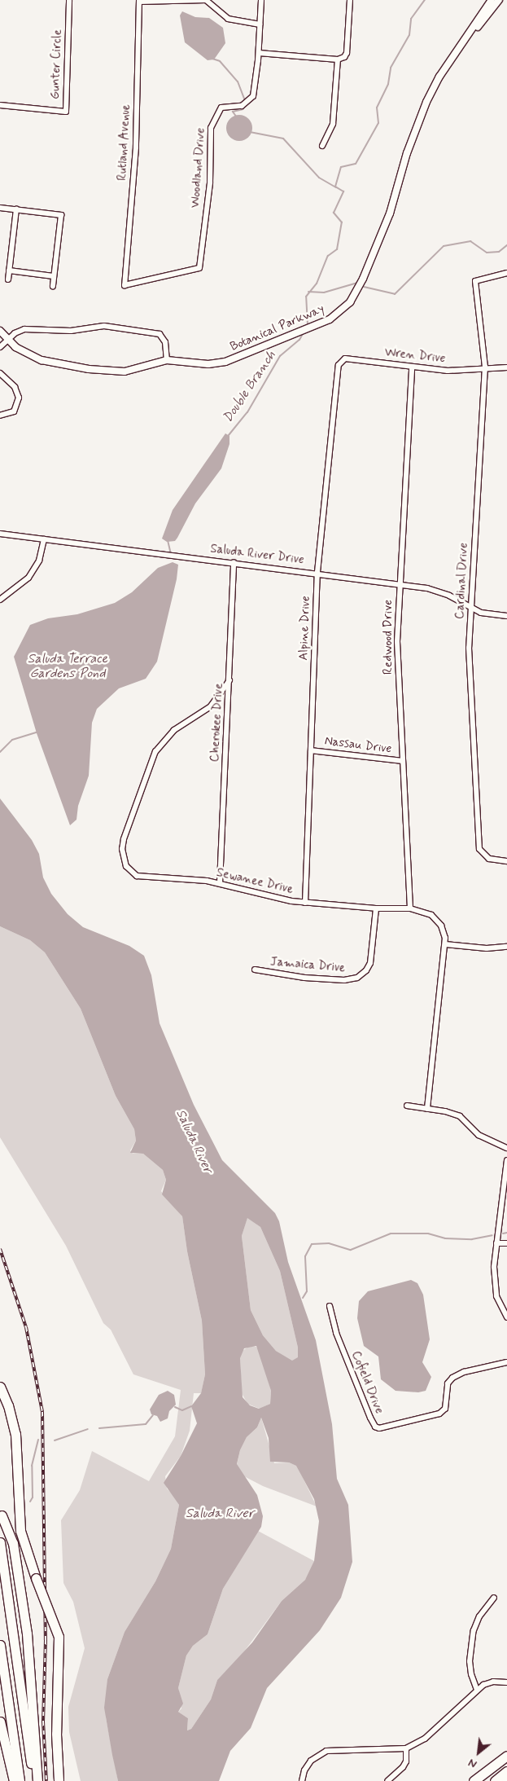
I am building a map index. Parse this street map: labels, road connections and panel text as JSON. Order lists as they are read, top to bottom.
{
  "streets": {
    "street": [
      "Gunter Circle",
      "Rutland Avenue",
      "Woodland Drive",
      "Botanical Parkway",
      "Wren Drive",
      "Saluda River Drive",
      "Cardinal Drive",
      "Alpine Drive",
      "Redwood Drive",
      "Cherokee Drive",
      "Nassau Drive",
      "Sewanee Drive",
      "Jamaica Drive",
      "Cofield Drive"
    ]
  },
  "crossings": [
    ["Rutland Avenue", "Woodland Drive"],
    ["Wren Drive", "Cardinal Drive"],
    ["Wren Drive", "Alpine Drive"],
    ["Wren Drive", "Redwood Drive"],
    ["Saluda River Drive", "Cardinal Drive"],
    ["Saluda River Drive", "Alpine Drive"],
    ["Saluda River Drive", "Redwood Drive"],
    ["Saluda River Drive", "Cherokee Drive"],
    ["Alpine Drive", "Nassau Drive"],
    ["Alpine Drive", "Sewanee Drive"],
    ["Redwood Drive", "Nassau Drive"],
    ["Redwood Drive", "Sewanee Drive"],
    ["Cherokee Drive", "Sewanee Drive"],
    ["Sewanee Drive", "Jamaica Drive"]
  ],
  "water": ["Double Branch", "Saluda Terrace Gardens Pond", "Saluda River"],
  "north": "bottom left"
}
